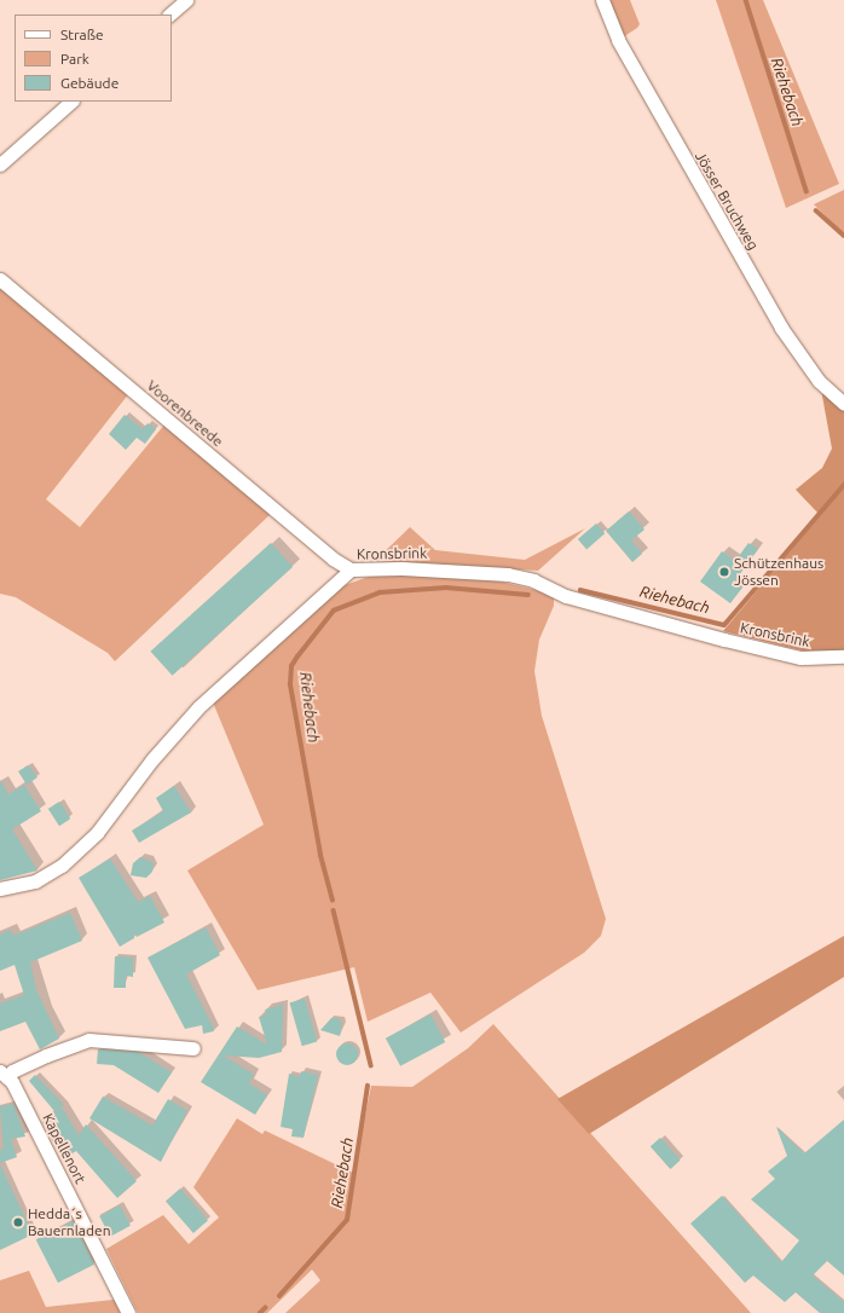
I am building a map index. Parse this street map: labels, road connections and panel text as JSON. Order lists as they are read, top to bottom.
{
  "streets": {
    "street": [
      "Jösser Bruchweg",
      "Voorenbreede",
      "Kronsbrink",
      "Kapellenort"
    ]
  },
  "crossings": [
    ["Voorenbreede", "Kronsbrink"]
  ],
  "water": ["Riehebach"],
  "places": ["Schützenhaus Jössen", "Hedda´s Bauernladen"],
  "legend": ["Straße", "Park", "Gebäude"]
}
